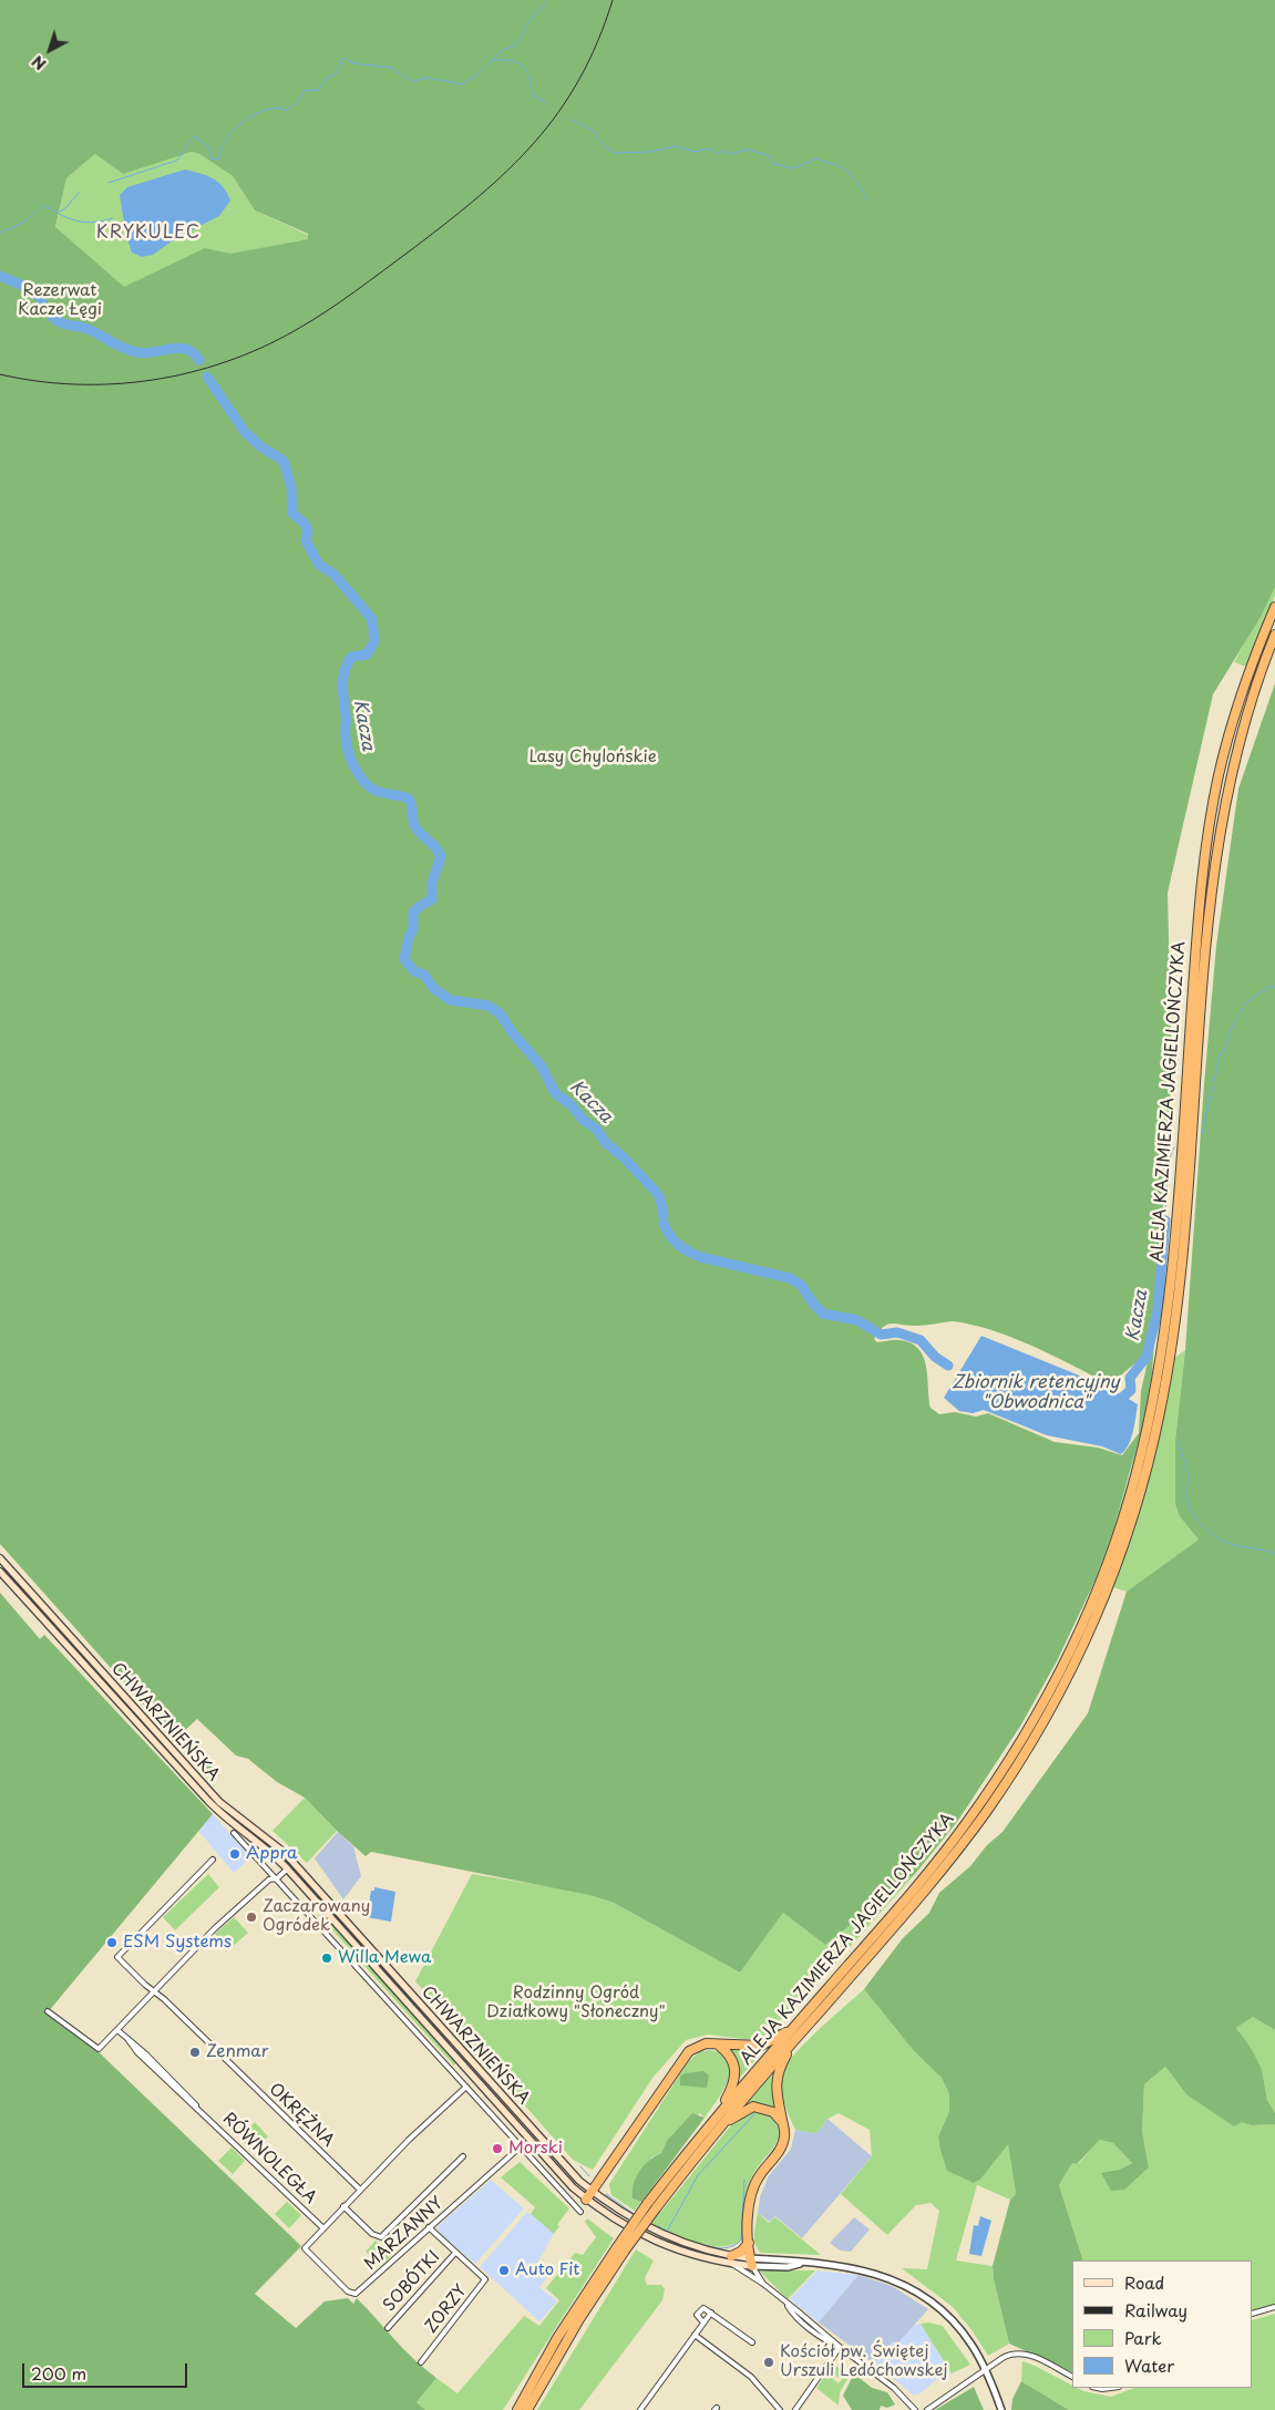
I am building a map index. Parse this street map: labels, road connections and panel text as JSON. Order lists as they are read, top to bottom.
{
  "streets": {
    "highway": ["ALEJA KAZIMIERZA JAGIELLOŃCZYKA"],
    "main road": ["CHWARZNIEŃSKA"],
    "street": [
      "OKRĘŻNA",
      "RÓWNOLEGŁA",
      "MARZANNY",
      "SOBÓTKI",
      "ZORZY"
    ]
  },
  "crossings": [
    ["CHWARZNIEŃSKA", "MARZANNY"],
    ["RÓWNOLEGŁA", "MARZANNY"],
    ["MARZANNY", "ZORZY"],
    ["SOBÓTKI", "ZORZY"]
  ],
  "districts": ["KRYKULEC"],
  "water": ["Kacza", "Zbiornik retencyjny \"Obwodnica\""],
  "parks": ["Rezerwat Kacze Łęgi", "Lasy Chylońskie", "Rodzinny Ogród Działkowy \"Słoneczny\""],
  "places": [
    "Appra",
    "Zaczarowany Ogródek",
    "ESM Systems",
    "Willa Mewa",
    "Zenmar",
    "Morski",
    "Auto Fit",
    "Kościół pw. Świętej Urszuli Ledóchowskej"
  ],
  "legend": [
    "Road",
    "Railway",
    "Park",
    "Water"
  ],
  "scale_bar": "200 m",
  "north": "bottom left"
}
